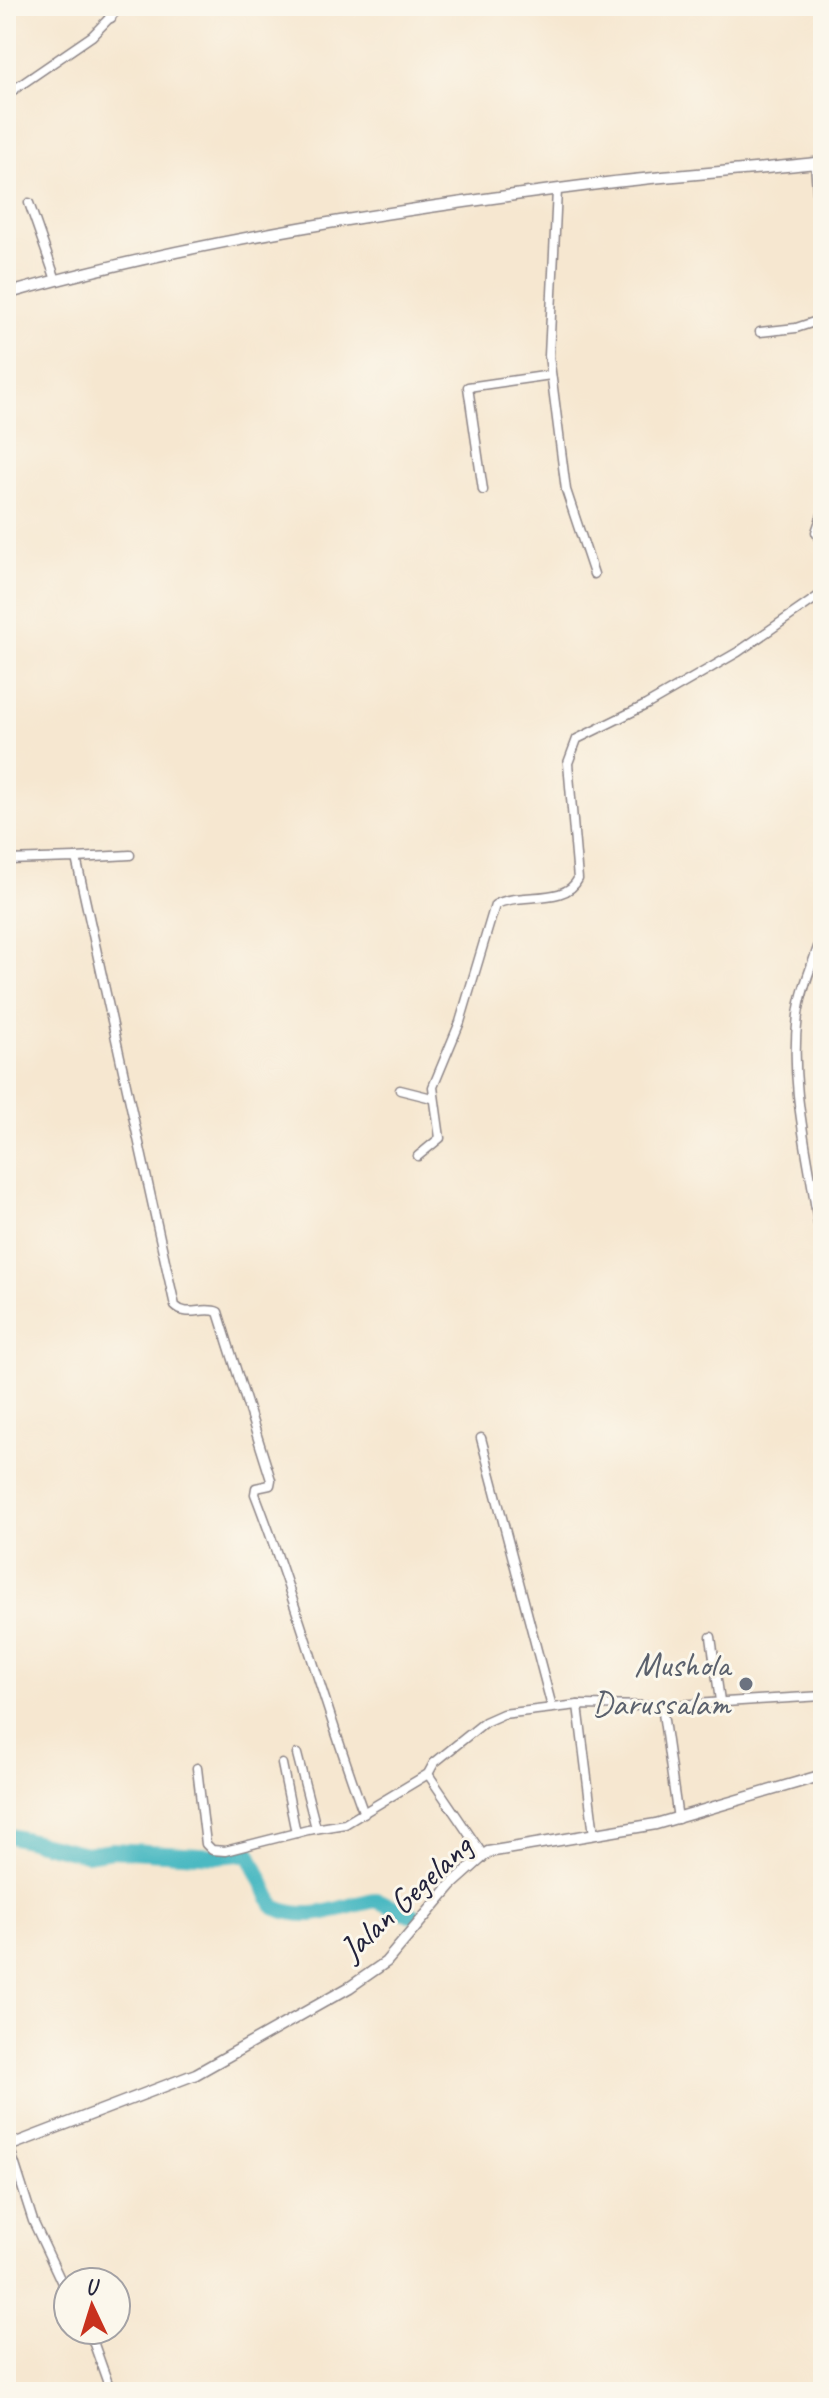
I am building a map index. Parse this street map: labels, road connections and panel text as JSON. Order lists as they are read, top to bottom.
{
  "streets": {
    "street": ["Jalan Gegelang"]
  },
  "places": ["Mushola Darussalam"],
  "north": "top"
}
